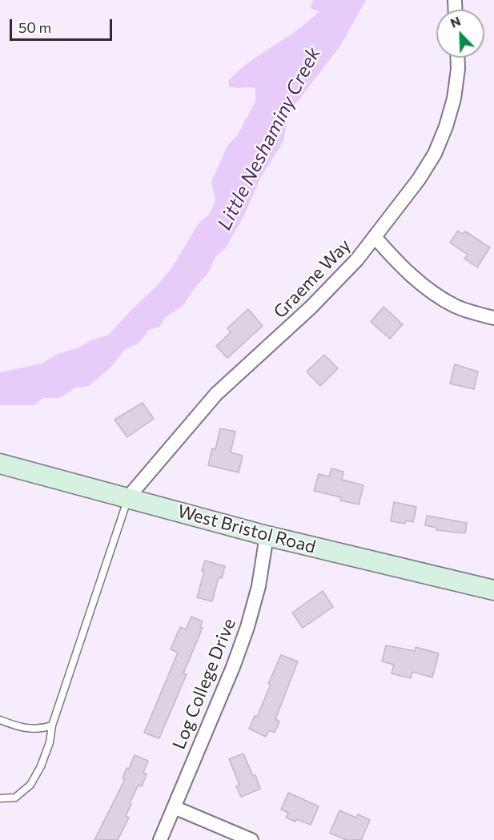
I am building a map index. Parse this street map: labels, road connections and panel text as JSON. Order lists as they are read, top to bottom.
{
  "streets": {
    "main road": ["West Bristol Road"],
    "street": ["Graeme Way", "Log College Drive"]
  },
  "crossings": [
    ["Graeme Way", "West Bristol Road"],
    ["West Bristol Road", "Log College Drive"]
  ],
  "water": ["Little Neshaminy Creek"],
  "scale_bar": "50 m",
  "north": "top left"
}
